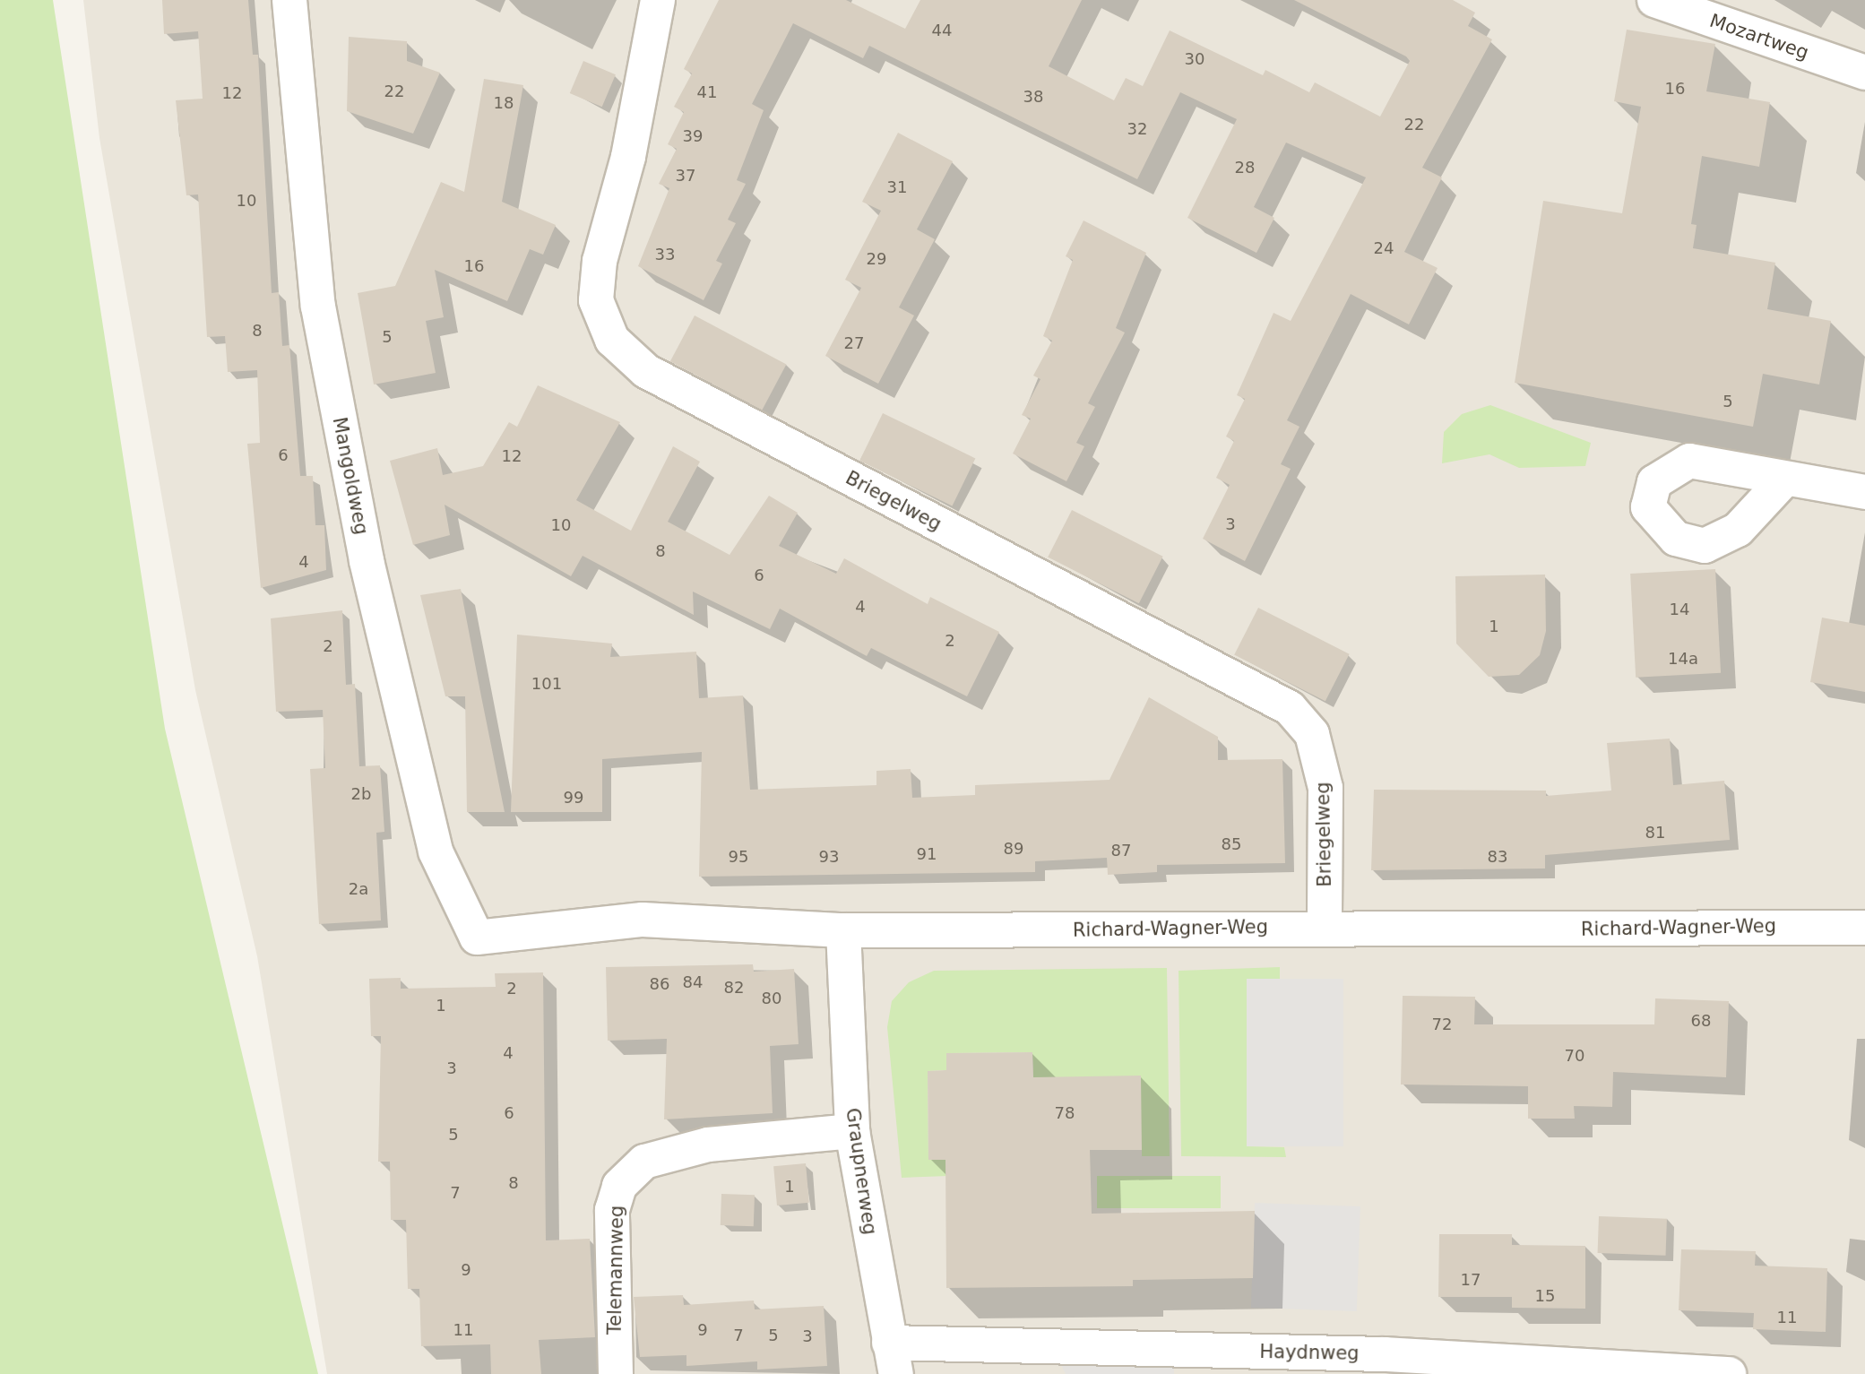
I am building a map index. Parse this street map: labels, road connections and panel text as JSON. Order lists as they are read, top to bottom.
{
  "streets": {
    "street": [
      "Mozartweg",
      "Mangoldweg",
      "Briegelweg",
      "Richard-Wagner-Weg",
      "Graupnerweg",
      "Telemannweg",
      "Haydnweg"
    ]
  },
  "crossings": [
    ["Mangoldweg", "Richard-Wagner-Weg"],
    ["Briegelweg", "Richard-Wagner-Weg"],
    ["Richard-Wagner-Weg", "Graupnerweg"],
    ["Graupnerweg", "Telemannweg"],
    ["Graupnerweg", "Haydnweg"]
  ],
  "house_numbers": [
    "44",
    "30",
    "16",
    "22",
    "41",
    "12",
    "38",
    "18",
    "22",
    "32",
    "39",
    "28",
    "37",
    "31",
    "10",
    "24",
    "33",
    "29",
    "16",
    "8",
    "5",
    "27",
    "5",
    "6",
    "12",
    "3",
    "10",
    "8",
    "4",
    "6",
    "4",
    "14",
    "1",
    "2",
    "2",
    "14a",
    "101",
    "2b",
    "99",
    "81",
    "85",
    "89",
    "87",
    "91",
    "95",
    "93",
    "83",
    "2a",
    "84",
    "86",
    "82",
    "2",
    "80",
    "1",
    "68",
    "72",
    "4",
    "70",
    "3",
    "6",
    "78",
    "5",
    "8",
    "1",
    "7",
    "9",
    "17",
    "15",
    "11",
    "11",
    "9",
    "7",
    "5",
    "3"
  ]
}
